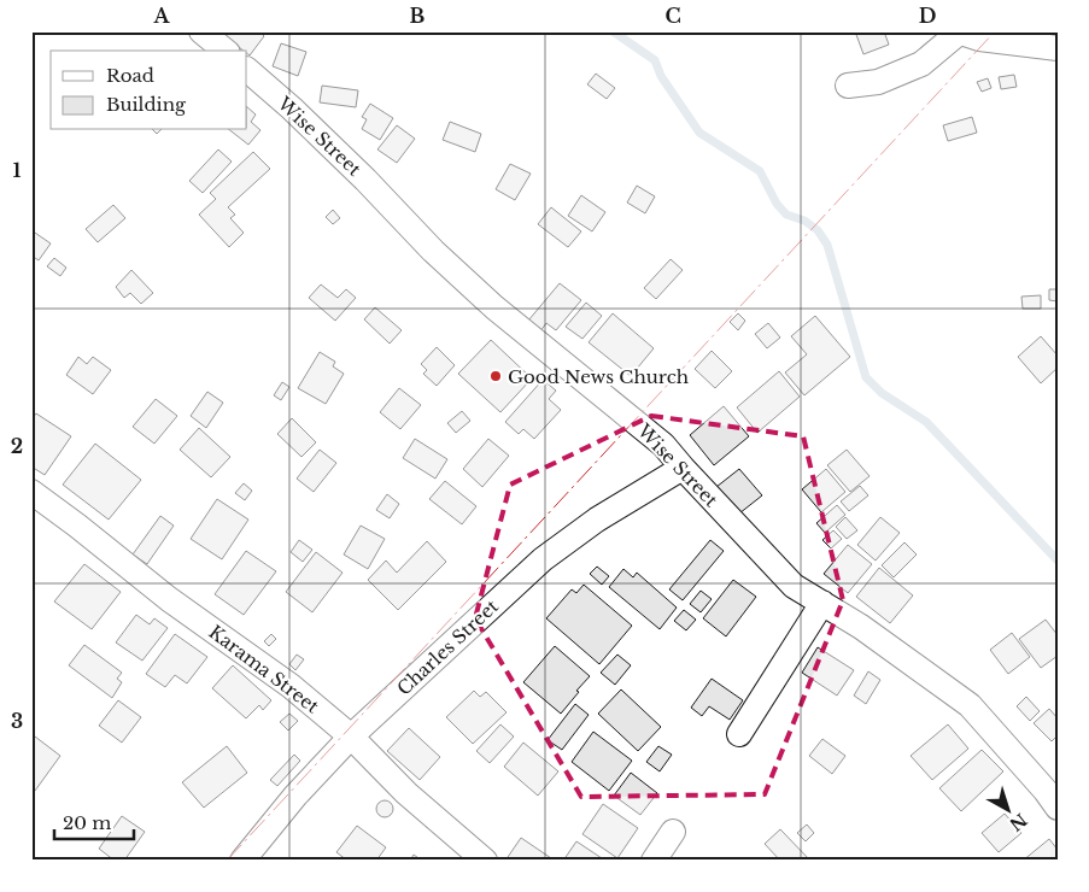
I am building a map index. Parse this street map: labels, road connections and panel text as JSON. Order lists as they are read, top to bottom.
{
  "streets": {
    "street": ["Wise Street", "Charles Street", "Karama Street"]
  },
  "crossings": [
    ["Wise Street", "Charles Street"],
    ["Charles Street", "Karama Street"]
  ],
  "places": ["Good News Church"],
  "legend": ["Road", "Building"],
  "scale_bar": "20 m",
  "north": "bottom right",
  "grid": {
    "columns": [
      "A",
      "B",
      "C",
      "D"
    ],
    "rows": ["1", "2", "3"]
  }
}
